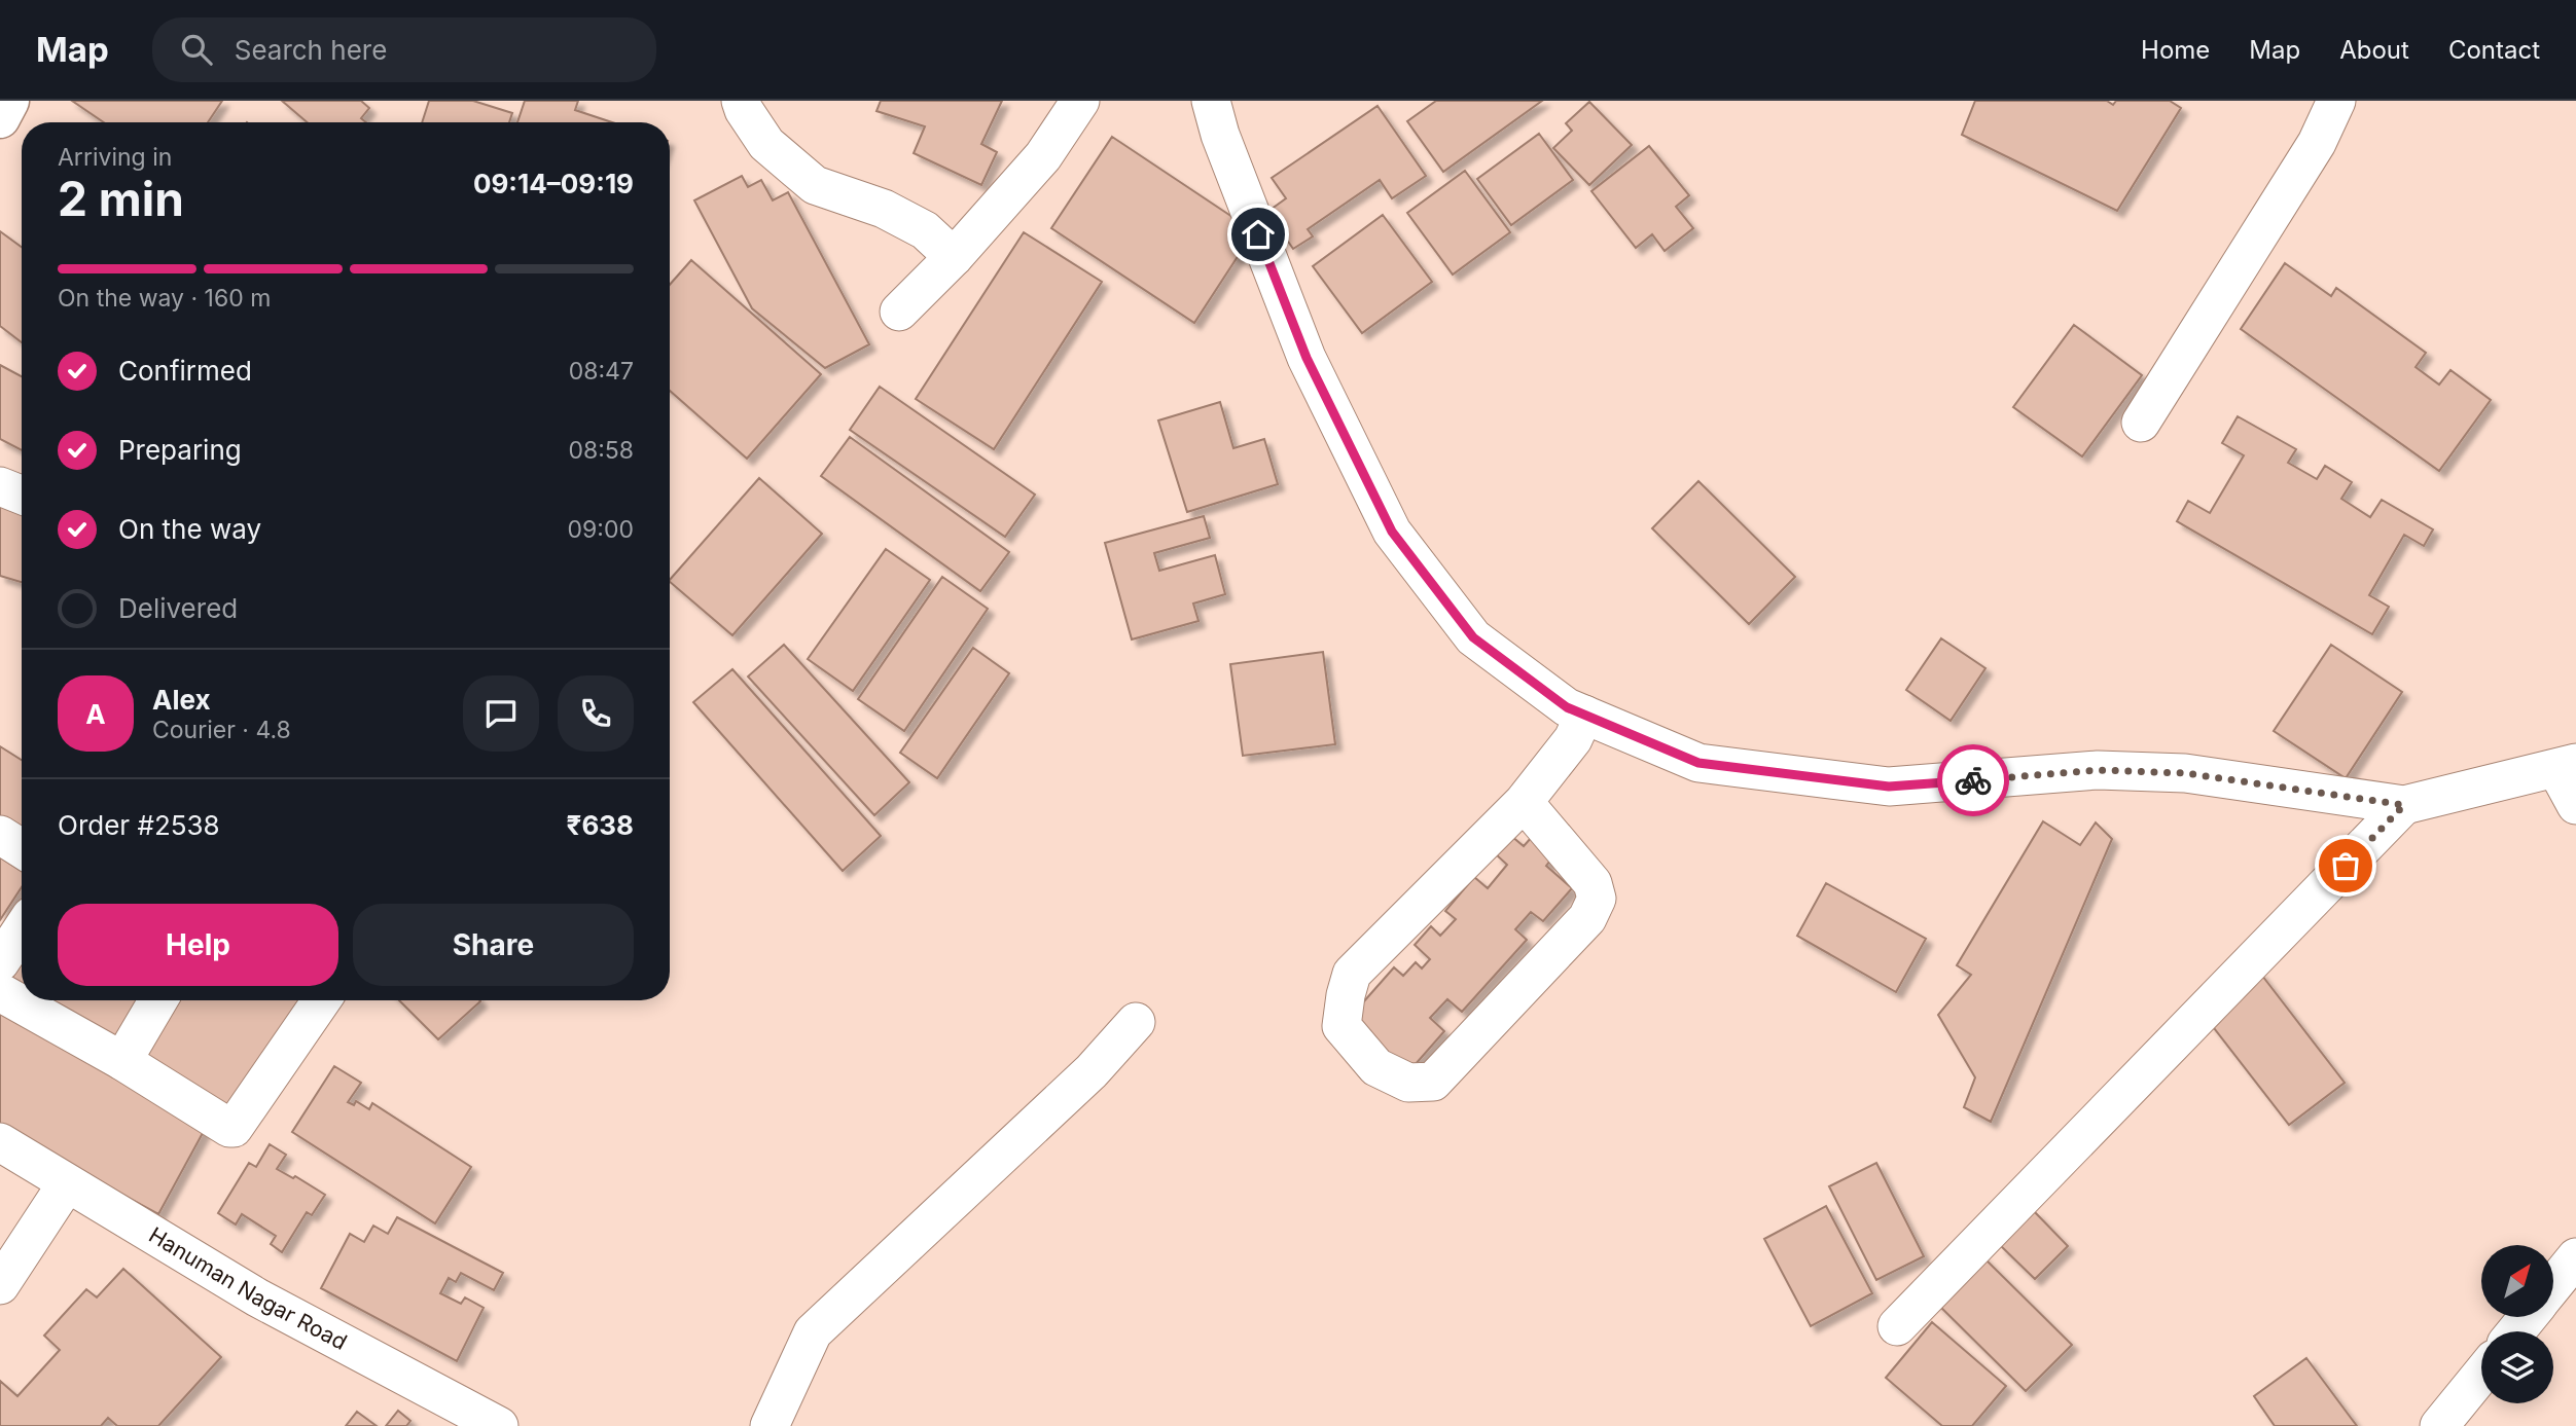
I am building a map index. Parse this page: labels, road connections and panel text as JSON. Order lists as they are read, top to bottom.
{
  "streets": {
    "street": ["Hanuman Nagar Road"]
  },
  "north": "top right",
  "page": {
    "header": "Map",
    "search": "Search here",
    "nav": [
      "Home",
      "Map",
      "About",
      "Contact"
    ],
    "heading": ["2 min", "Arriving in", "09:14–09:19"],
    "panel": [
      "Alex",
      "Courier · 4.8",
      "Order #2538",
      "₹638"
    ],
    "bar": "On the way · 160 m",
    "list": [
      ["Confirmed", "08:47"],
      ["Preparing", "08:58"],
      ["On the way", "09:00"],
      "Delivered"
    ],
    "round": "A",
    "buttons": ["Help", "Share"]
  }
}
